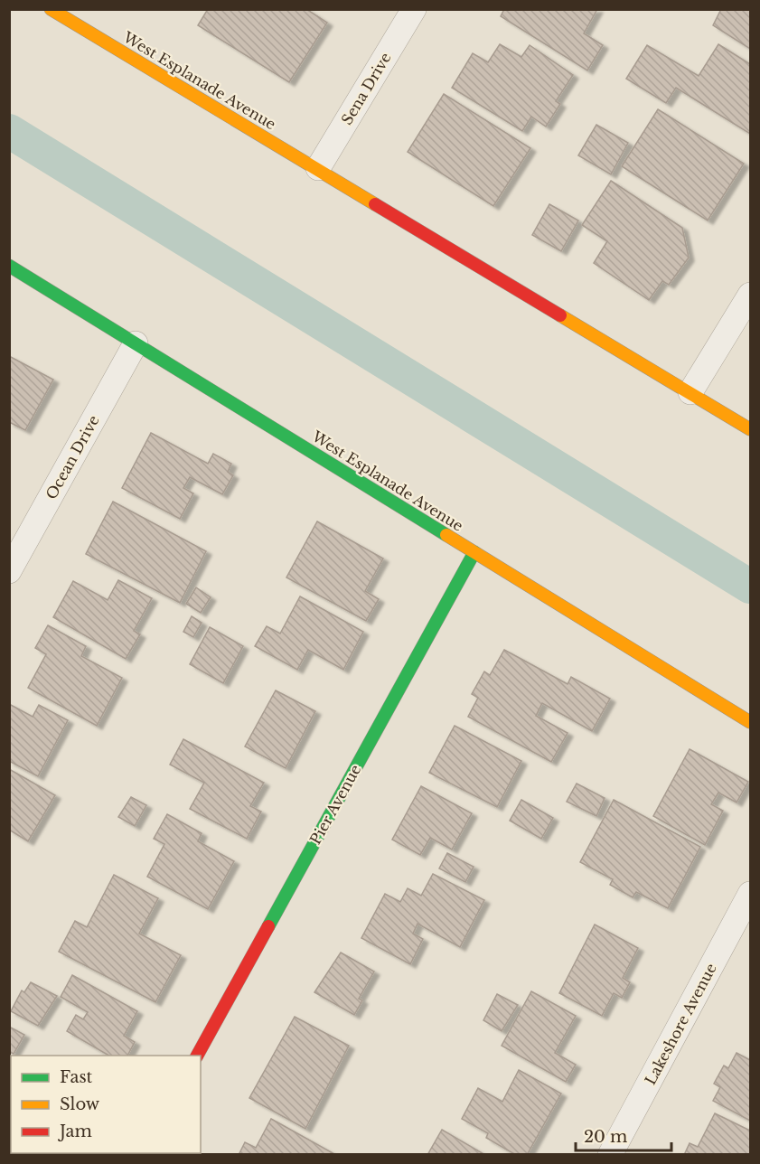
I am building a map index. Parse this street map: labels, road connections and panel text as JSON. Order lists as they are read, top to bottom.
{
  "streets": {
    "main road": ["West Esplanade Avenue", "Pier Avenue"],
    "street": ["Sena Drive", "Ocean Drive", "Lakeshore Avenue"]
  },
  "crossings": [
    ["West Esplanade Avenue", "Sena Drive"],
    ["West Esplanade Avenue", "Ocean Drive"],
    ["West Esplanade Avenue", "Pier Avenue"]
  ],
  "legend": ["Fast", "Slow", "Jam"],
  "scale_bar": "20 m"
}
